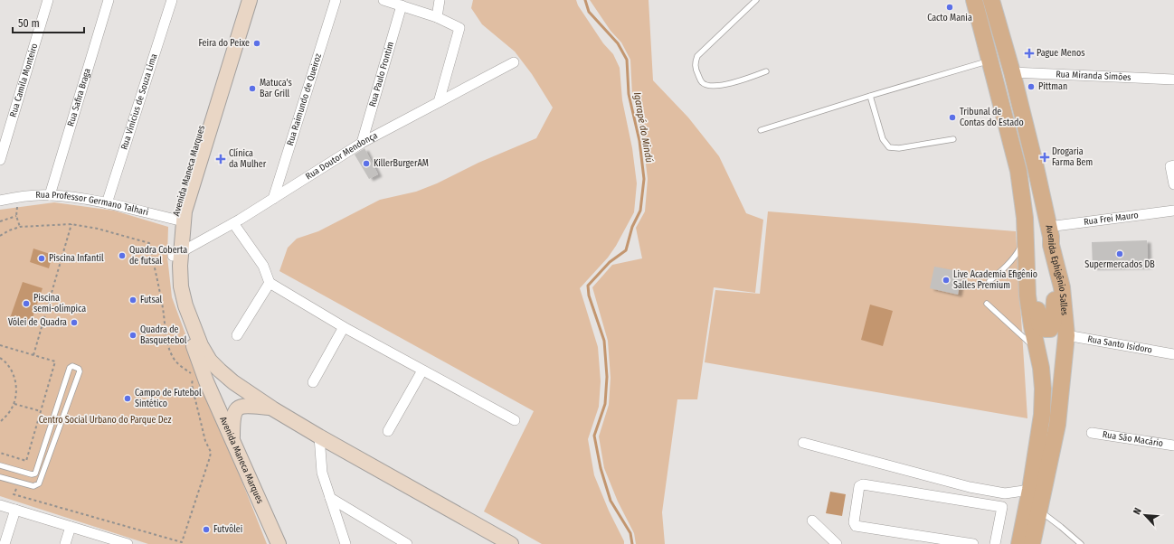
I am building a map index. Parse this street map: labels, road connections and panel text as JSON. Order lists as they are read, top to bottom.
{
  "streets": {
    "main road": ["Avenida Maneca Marques", "Avenida Ephigênio Salles"],
    "street": [
      "Rua Paulo Frontim",
      "Rua Miranda Simões",
      "Rua Camila Monteiro",
      "Rua Safira Braga",
      "Rua Raimundo de Queiroz",
      "Rua Vinícius de Souza Lima",
      "Rua Doutor Mendonça",
      "Rua Professor Germano Talhari",
      "Rua Frei Mauro",
      "Rua Santo Isidoro",
      "Rua São Macário"
    ]
  },
  "crossings": [
    ["Rua Paulo Frontim", "Rua Doutor Mendonça"],
    ["Rua Miranda Simões", "Avenida Ephigênio Salles"],
    ["Rua Safira Braga", "Rua Professor Germano Talhari"],
    ["Rua Raimundo de Queiroz", "Rua Doutor Mendonça"],
    ["Rua Vinícius de Souza Lima", "Rua Professor Germano Talhari"],
    ["Rua Doutor Mendonça", "Avenida Maneca Marques"],
    ["Avenida Maneca Marques", "Rua Professor Germano Talhari"],
    ["Rua Frei Mauro", "Avenida Ephigênio Salles"],
    ["Avenida Ephigênio Salles", "Rua Santo Isidoro"]
  ],
  "water": ["Igarapé do Mindú"],
  "parks": ["Centro Social Urbano do Parque Dez"],
  "places": {
    "other": [
      "Cacto Mania",
      "Feira do Peixe",
      "Pittman",
      "Matuca's Bar Grill",
      "Tribunal de Contas do Estado",
      "KillerBurgerAM",
      "Supermercados DB",
      "Quadra Coberta de futsal",
      "Piscina Infantil",
      "Live Academia Efigênio Salles Premium",
      "Futsal",
      "Piscina semi-olímpica",
      "Vólei de Quadra",
      "Quadra de Basquetebol",
      "Campo de Futebol Sintético",
      "Futvôlei"
    ],
    "health": ["Pague Menos", "Drogaria Farma Bem", "Clínica da Mulher"]
  },
  "scale_bar": "50 m",
  "north": "top left"
}
